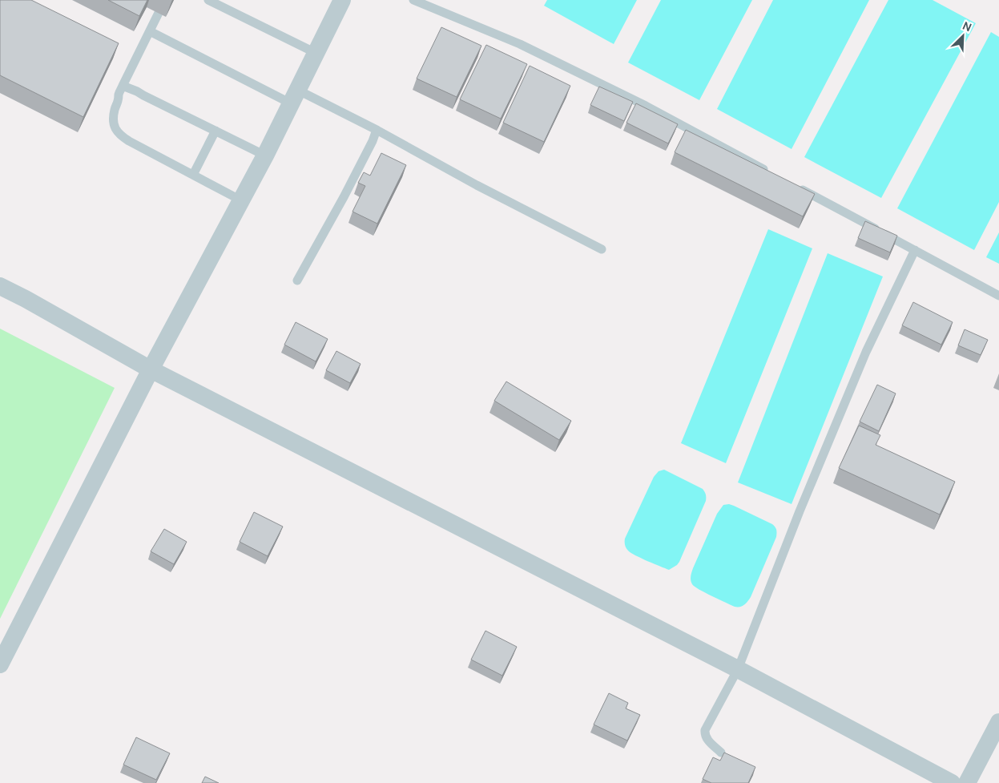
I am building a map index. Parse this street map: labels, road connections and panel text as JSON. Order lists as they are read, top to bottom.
{
  "north": "top right"
}
